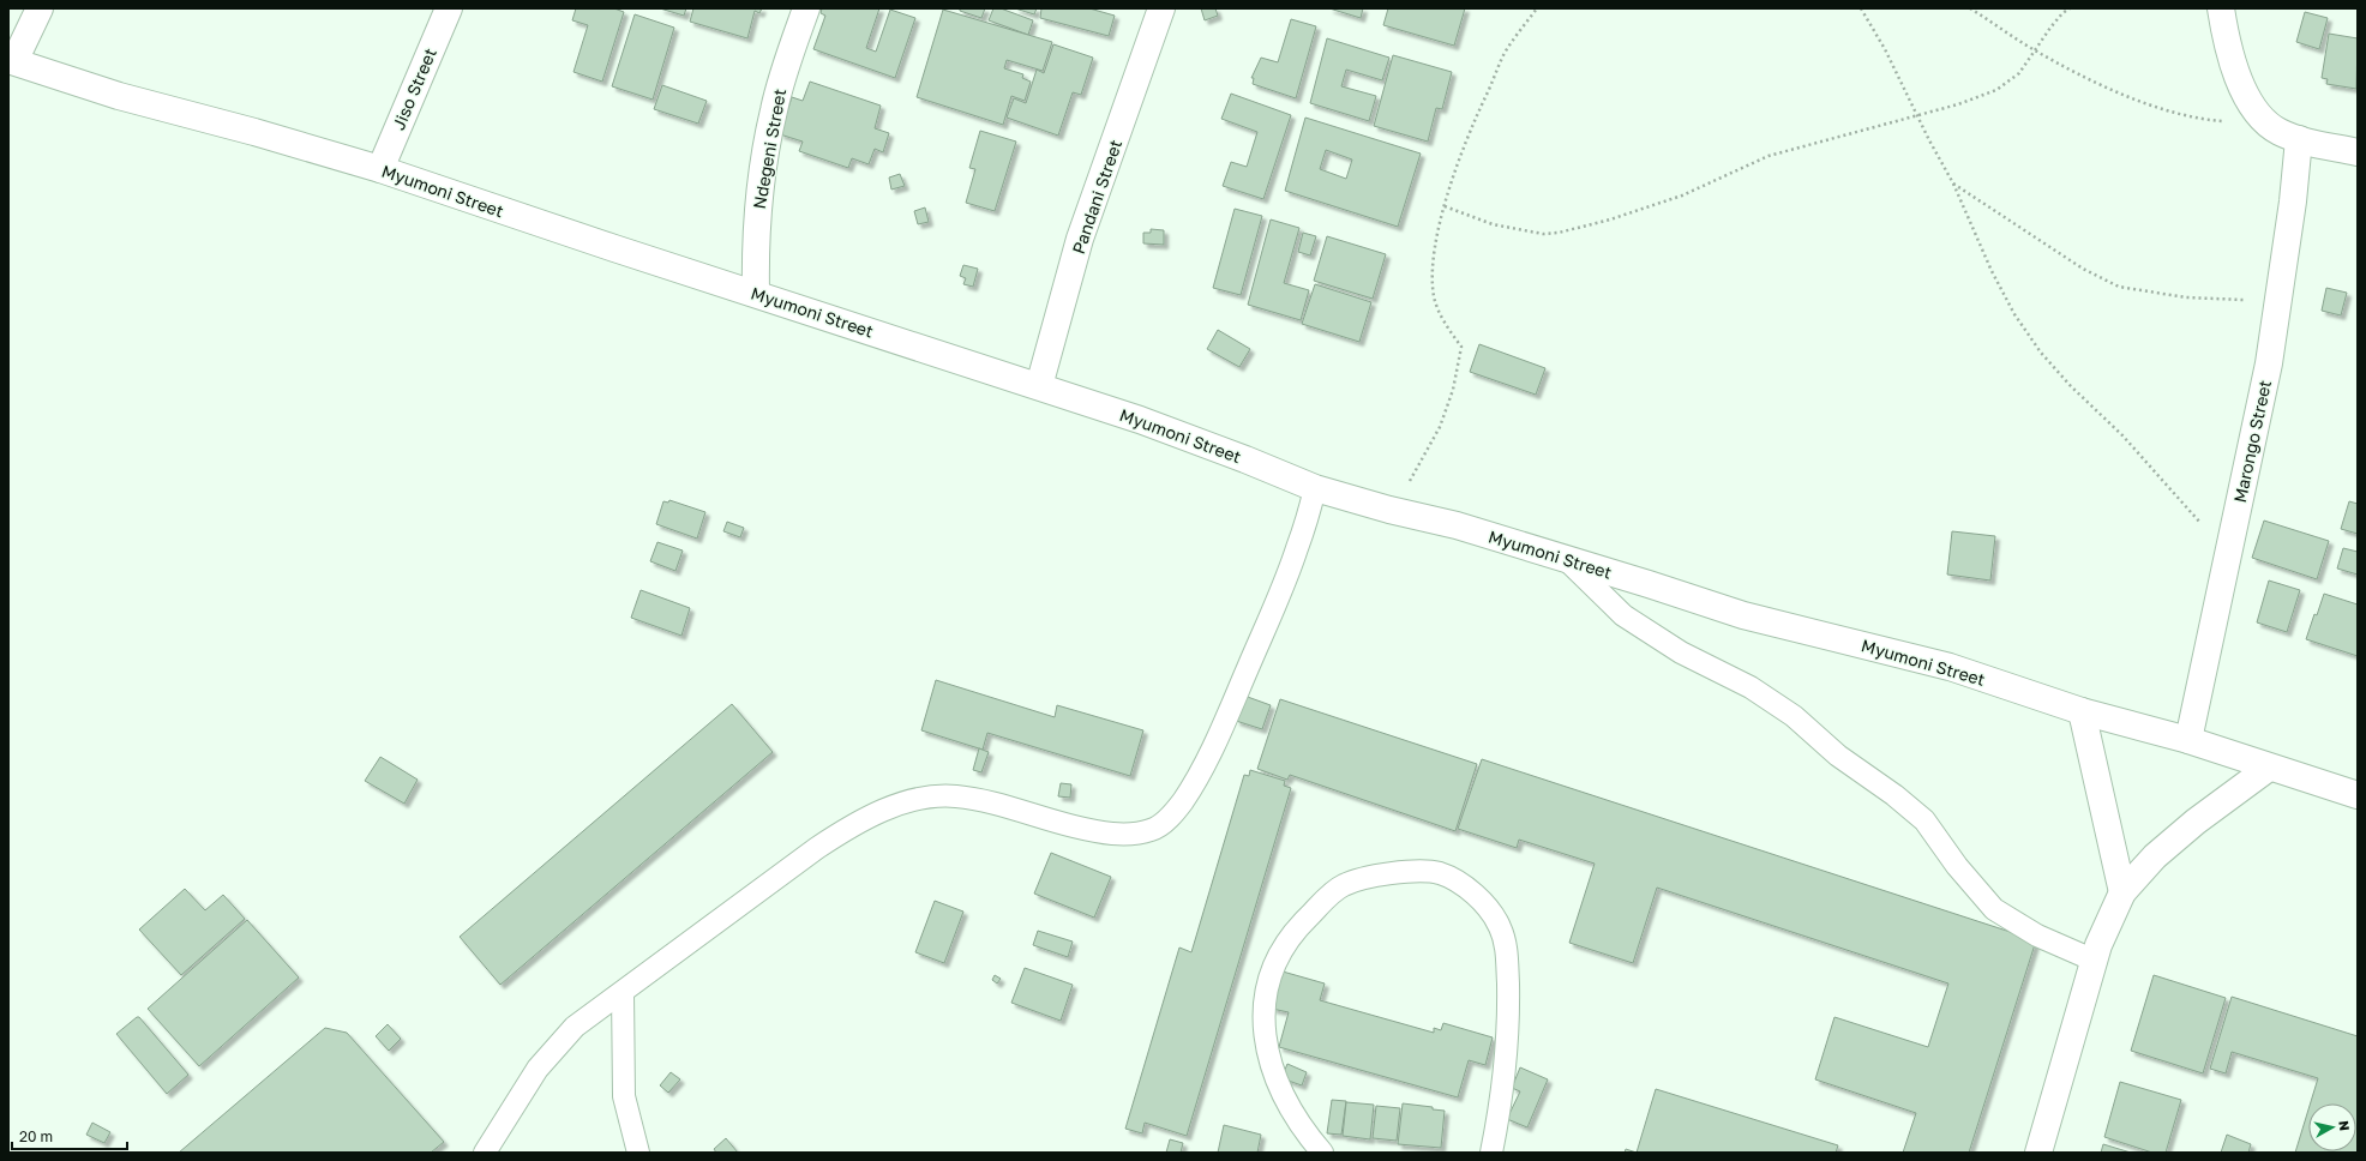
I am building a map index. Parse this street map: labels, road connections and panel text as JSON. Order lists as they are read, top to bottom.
{
  "streets": {
    "street": [
      "Jiso Street",
      "Ndegeni Street",
      "Myumoni Street",
      "Pandani Street",
      "Marongo Street"
    ]
  },
  "crossings": [
    ["Jiso Street", "Myumoni Street"],
    ["Ndegeni Street", "Myumoni Street"],
    ["Myumoni Street", "Pandani Street"],
    ["Myumoni Street", "Marongo Street"]
  ],
  "scale_bar": "20 m",
  "north": "right"
}
